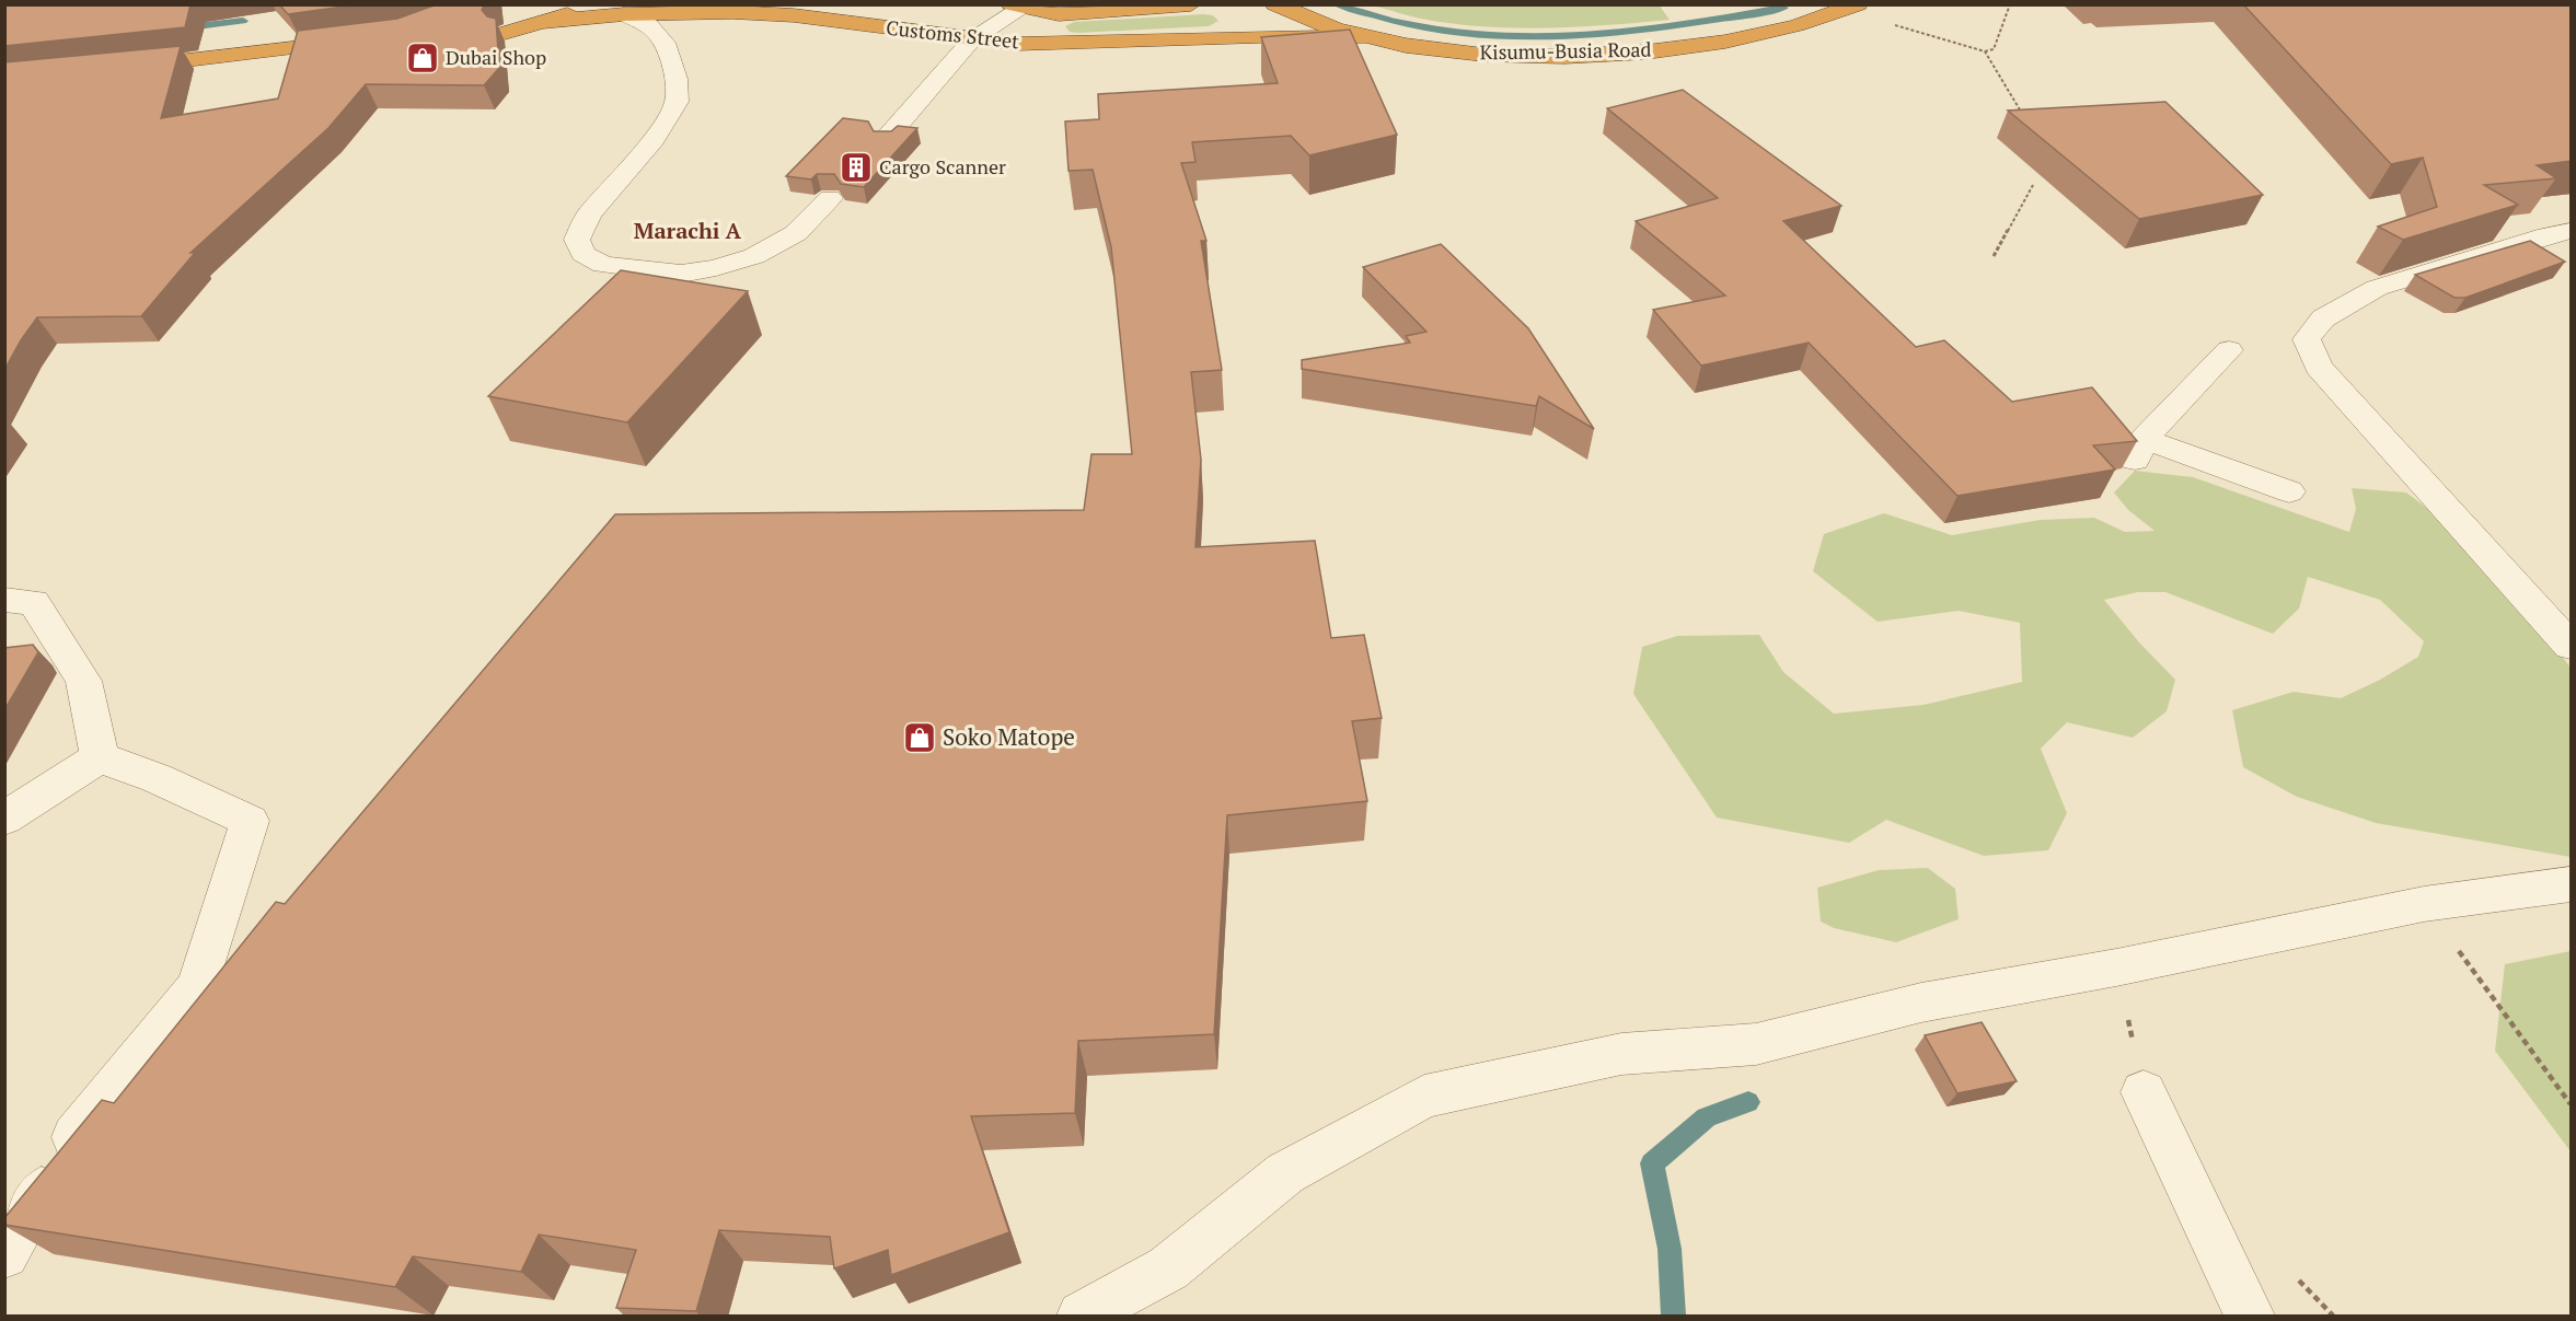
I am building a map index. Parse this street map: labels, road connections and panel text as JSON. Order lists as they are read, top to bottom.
{
  "streets": {
    "highway": ["Customs Street", "Kisumu-Busia Road"]
  },
  "crossings": [
    ["Customs Street", "Kisumu-Busia Road"]
  ],
  "districts": ["Marachi A"],
  "places": {
    "shop": ["Dubai Shop", "Soko Matope"],
    "building": ["Cargo Scanner"]
  }
}
